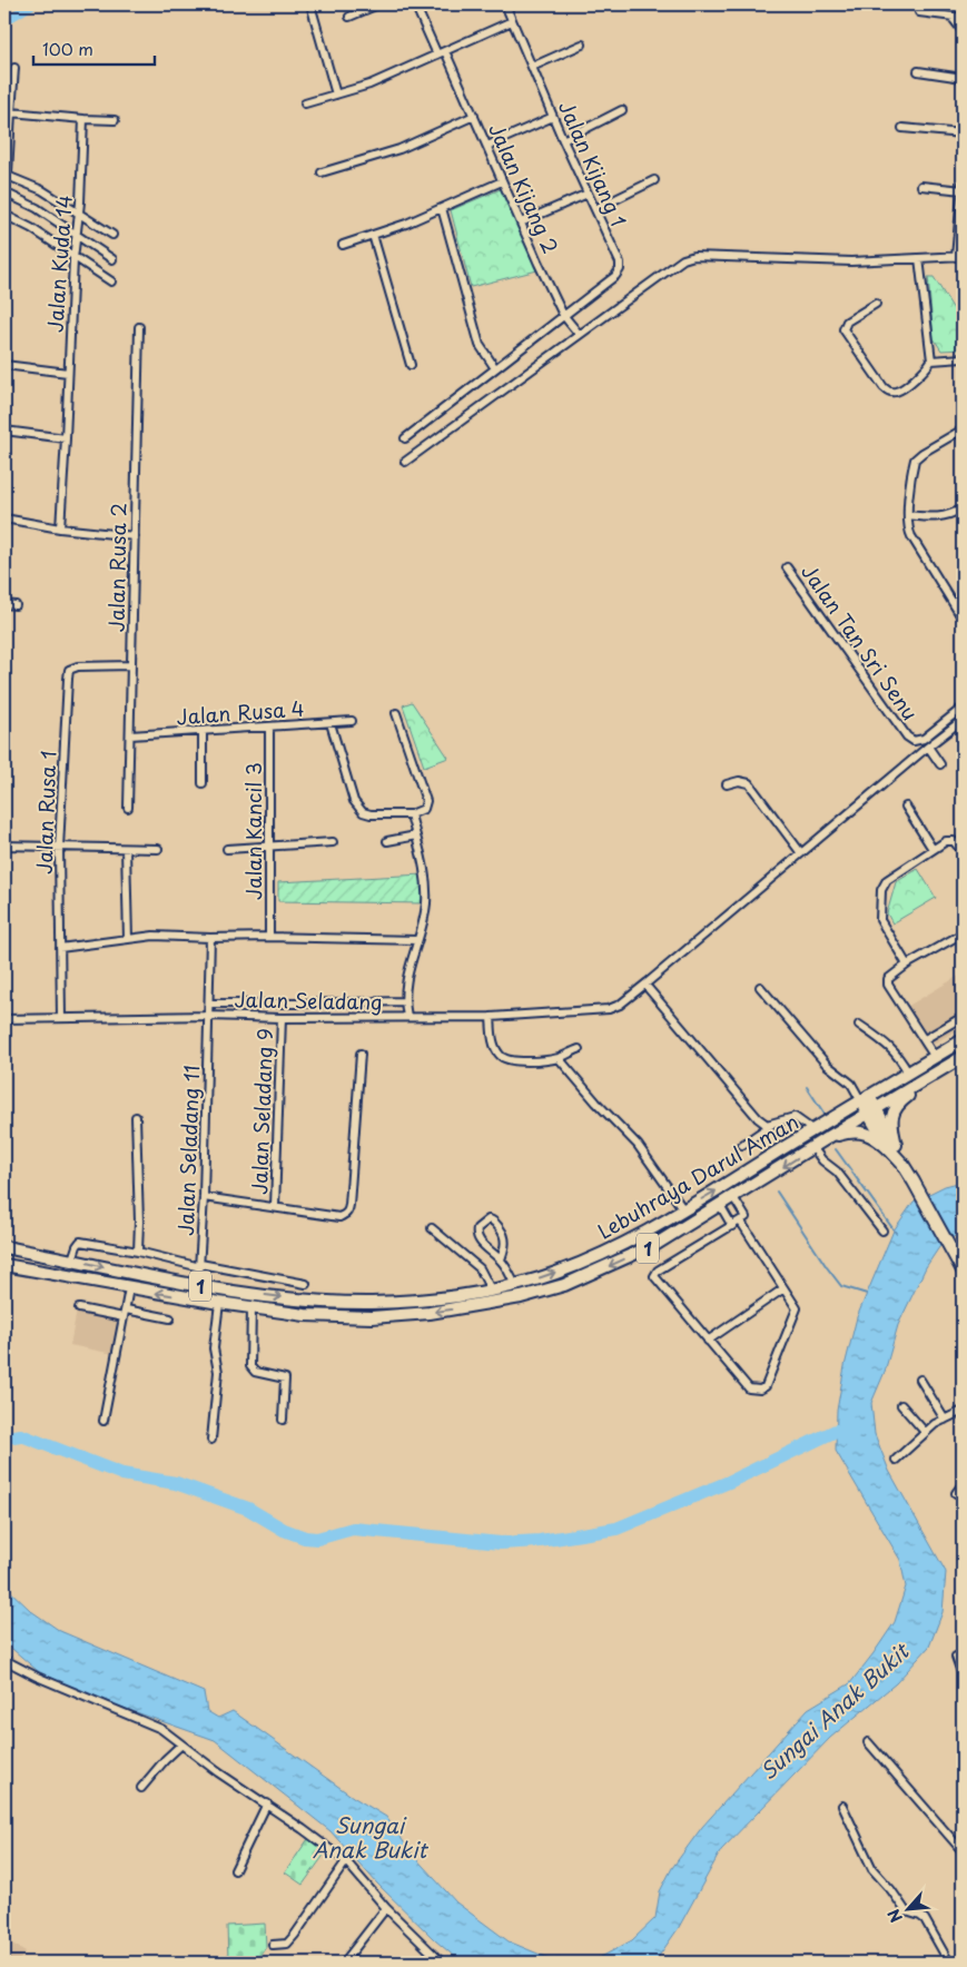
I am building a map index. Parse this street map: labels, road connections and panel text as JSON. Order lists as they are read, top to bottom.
{
  "streets": {
    "main road": ["Lebuhraya Darul Aman", "1"],
    "street": [
      "Jalan Kijang 1",
      "Jalan Kijang 2",
      "Jalan Kuda 14",
      "Jalan Rusa 2",
      "Jalan Tan Sri Senu",
      "Jalan Rusa 4",
      "Jalan Rusa 1",
      "Jalan Kancil 3",
      "Jalan Seladang",
      "Jalan Seladang 9",
      "Jalan Seladang 11"
    ]
  },
  "crossings": [
    ["Jalan Kijang 1", "Jalan Kijang 2"],
    ["Jalan Rusa 2", "Jalan Rusa 4"],
    ["Jalan Rusa 2", "Jalan Rusa 1"],
    ["Jalan Rusa 4", "Jalan Kancil 3"],
    ["Jalan Rusa 1", "Jalan Seladang"],
    ["Jalan Seladang", "Jalan Seladang 9"],
    ["Jalan Seladang", "Jalan Seladang 11"],
    ["Jalan Seladang 11", "Lebuhraya Darul Aman"]
  ],
  "water": ["Sungai Anak Bukit"],
  "scale_bar": "100 m",
  "north": "bottom left"
}
